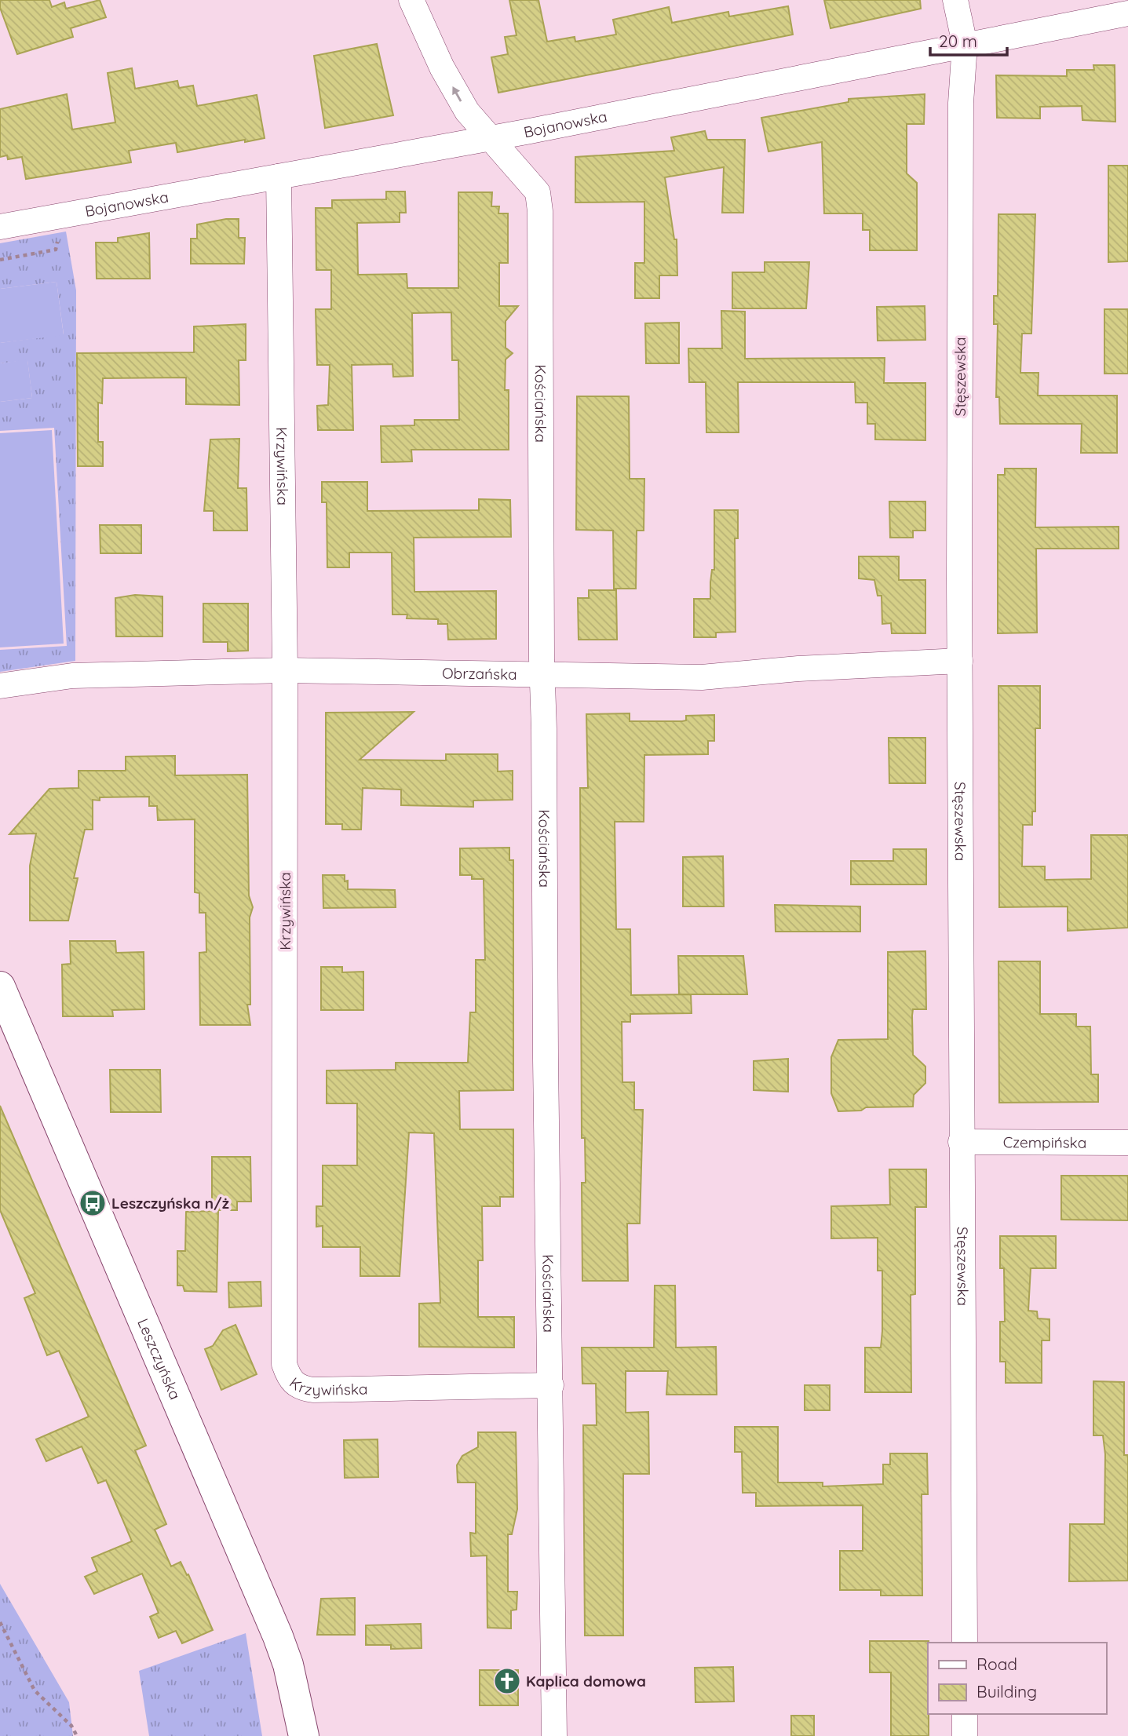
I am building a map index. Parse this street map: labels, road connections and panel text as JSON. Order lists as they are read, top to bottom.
{
  "streets": {
    "street": [
      "Bojanowska",
      "Stęszewska",
      "Kościańska",
      "Krzywińska",
      "Obrzańska",
      "Czempińska",
      "Leszczyńska"
    ]
  },
  "crossings": [
    ["Bojanowska", "Stęszewska"],
    ["Bojanowska", "Kościańska"],
    ["Bojanowska", "Krzywińska"],
    ["Stęszewska", "Obrzańska"],
    ["Stęszewska", "Czempińska"],
    ["Kościańska", "Krzywińska"],
    ["Kościańska", "Obrzańska"],
    ["Krzywińska", "Obrzańska"]
  ],
  "places": {
    "bus stop": ["Leszczyńska n/ż"],
    "church": ["Kaplica domowa"]
  },
  "legend": ["Road", "Building"],
  "scale_bar": "20 m"
}
